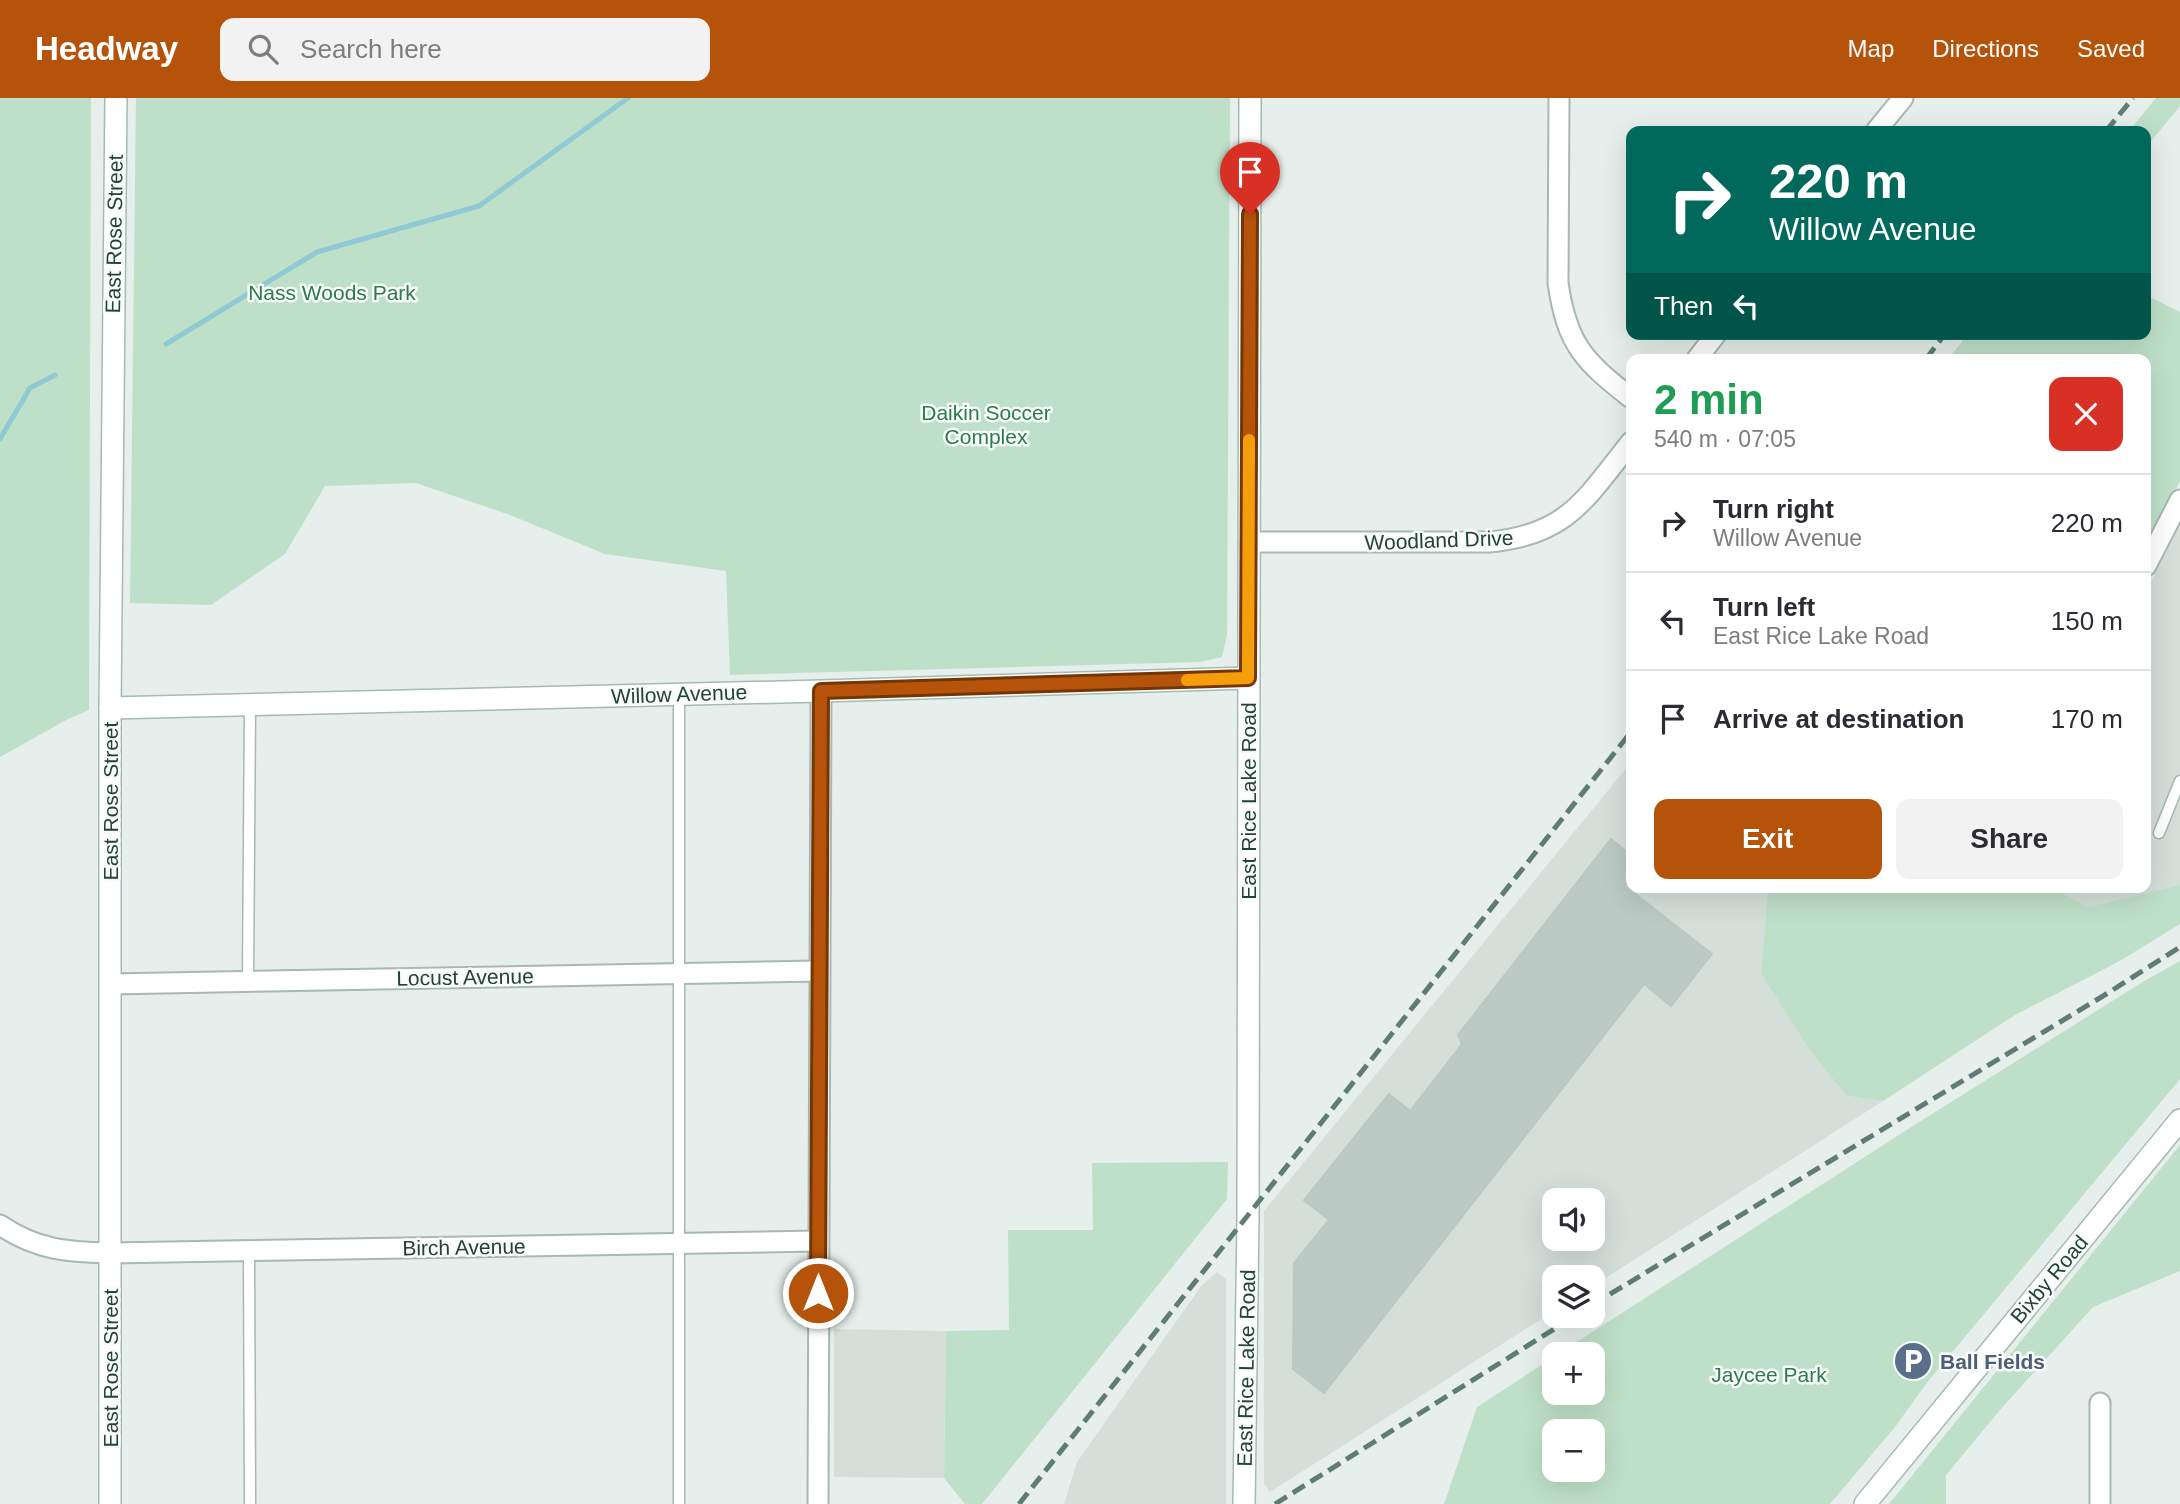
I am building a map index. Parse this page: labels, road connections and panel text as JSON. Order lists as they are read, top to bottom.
{
  "streets": {
    "street": [
      "East Rose Street",
      "Woodland Drive",
      "Willow Avenue",
      "East Rice Lake Road",
      "Locust Avenue",
      "Birch Avenue",
      "Bixby Road"
    ]
  },
  "crossings": [
    ["East Rose Street", "Willow Avenue"],
    ["East Rose Street", "Locust Avenue"],
    ["East Rose Street", "Birch Avenue"],
    ["Woodland Drive", "East Rice Lake Road"],
    ["Willow Avenue", "East Rice Lake Road"]
  ],
  "parks": ["Nass Woods Park", "Daikin Soccer Complex", "Jaycee Park"],
  "places": {
    "parking": ["Ball Fields"]
  },
  "page": {
    "header": "Headway",
    "search": "Search here",
    "nav": ["Map", "Directions", "Saved"],
    "turn": ["220 m", "Willow Avenue"],
    "then": "Then",
    "heading": ["2 min", "540 m · 07:05"],
    "list": [
      {
        "name": "Turn right",
        "note": "Willow Avenue",
        "value": "220 m"
      },
      {
        "name": "Turn left",
        "note": "East Rice Lake Road",
        "value": "150 m"
      },
      {
        "name": "Arrive at destination",
        "value": "170 m"
      }
    ],
    "buttons": ["Exit", "Share"],
    "map_buttons": ["+", "−"]
  }
}
